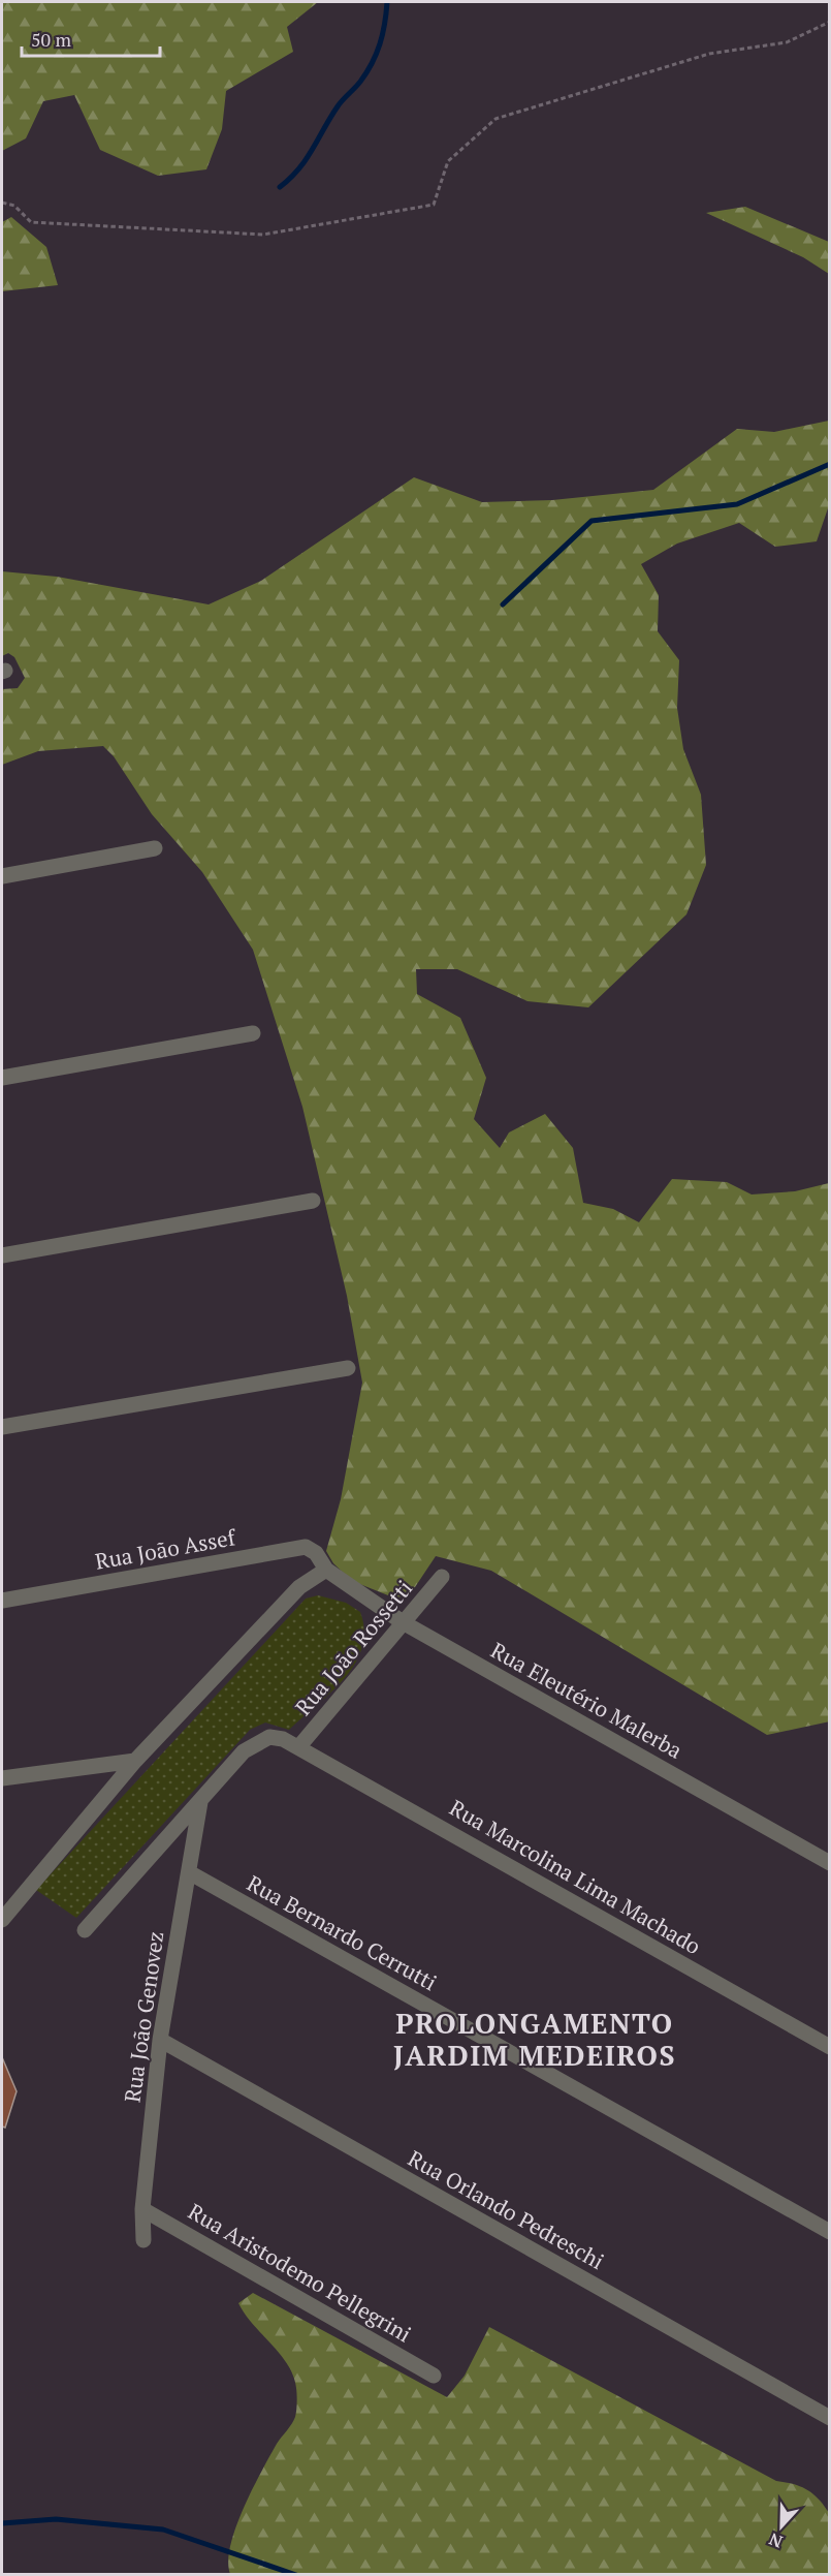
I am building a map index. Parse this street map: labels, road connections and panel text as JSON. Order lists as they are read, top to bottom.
{
  "streets": {
    "street": [
      "Rua João Assef",
      "Rua João Rossetti",
      "Rua Eleutério Malerba",
      "Rua Marcolina Lima Machado",
      "Rua Bernardo Cerrutti",
      "Rua João Genovez",
      "Rua Orlando Pedreschi",
      "Rua Aristodemo Pellegrini"
    ]
  },
  "crossings": [
    ["Rua João Assef", "Rua Eleutério Malerba"],
    ["Rua João Rossetti", "Rua Eleutério Malerba"],
    ["Rua João Rossetti", "Rua Marcolina Lima Machado"],
    ["Rua Marcolina Lima Machado", "Rua João Genovez"],
    ["Rua Bernardo Cerrutti", "Rua João Genovez"],
    ["Rua João Genovez", "Rua Orlando Pedreschi"],
    ["Rua João Genovez", "Rua Aristodemo Pellegrini"]
  ],
  "districts": ["PROLONGAMENTO JARDIM MEDEIROS"],
  "scale_bar": "50 m",
  "north": "bottom"
}
